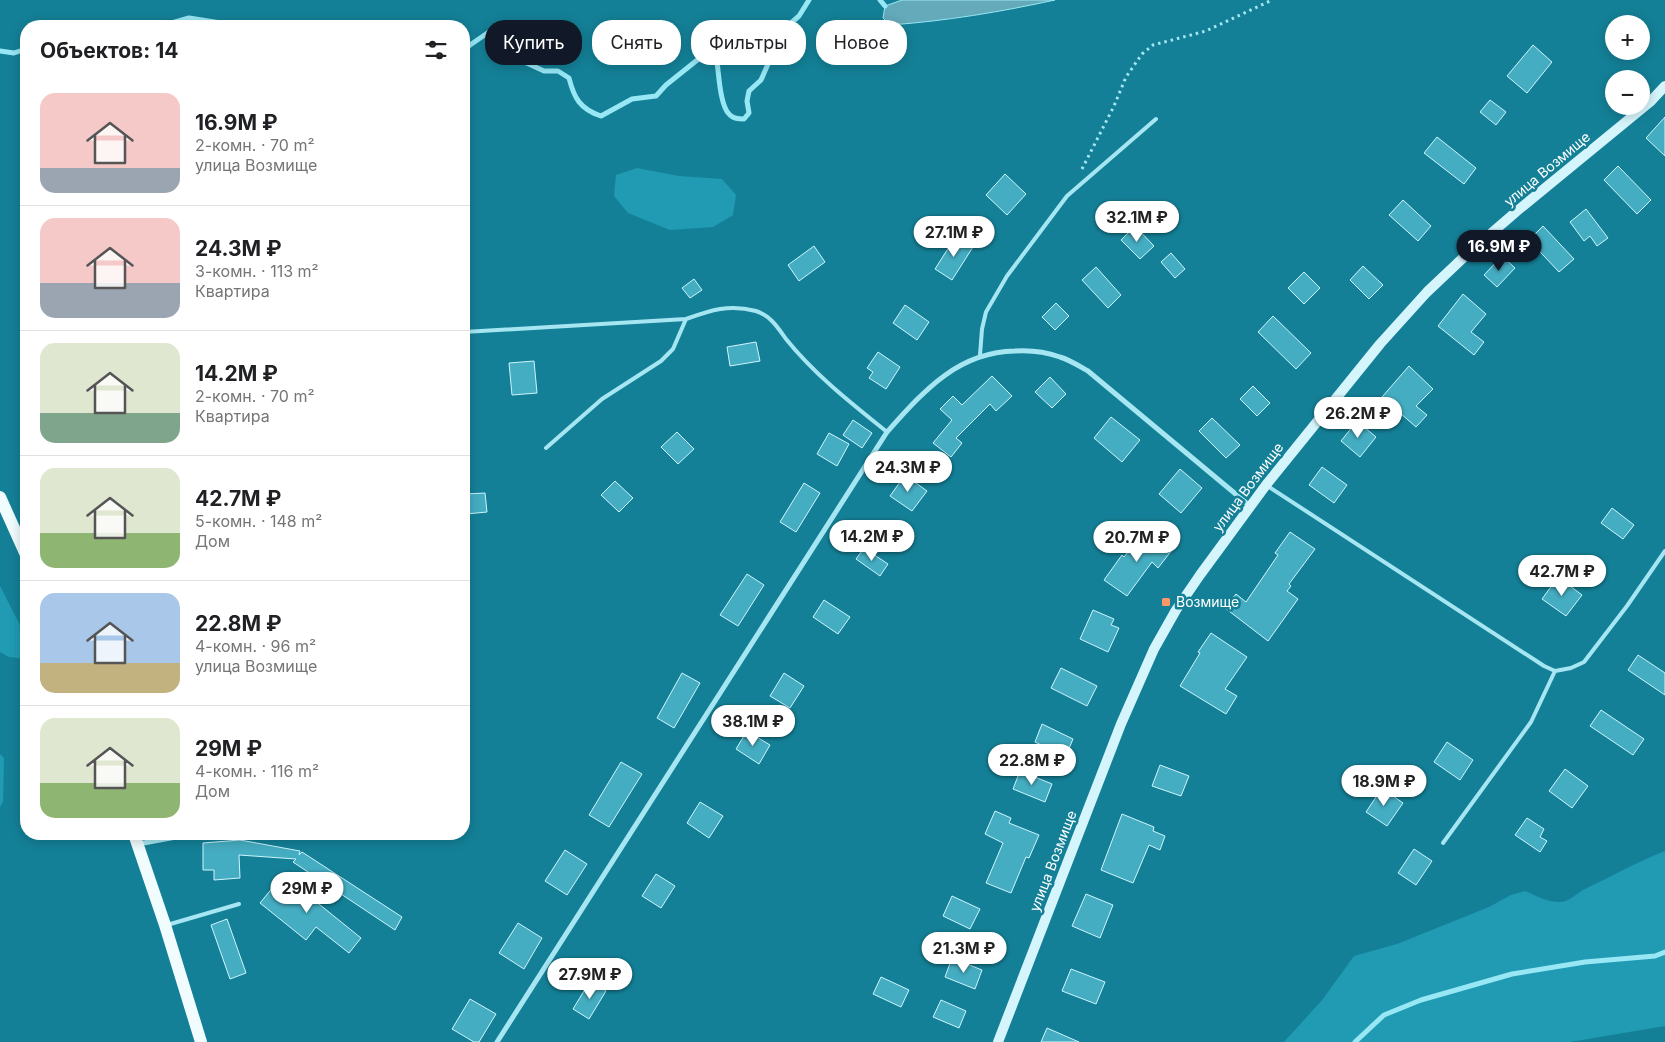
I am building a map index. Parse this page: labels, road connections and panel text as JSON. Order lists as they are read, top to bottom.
{
  "streets": {
    "main road": ["улица Возмище"]
  },
  "places": {
    "transit": ["Возмище"]
  },
  "page": {
    "map_buttons": ["+", "−"],
    "chip": [
      "Купить",
      "Снять",
      "Фильтры",
      "Новое"
    ],
    "heading": "Объектов: 14",
    "list": [
      {
        "name": "16.9M ₽",
        "note": "2-комн. · 70 m² · улица Возмище"
      },
      {
        "name": "24.3M ₽",
        "note": "3-комн. · 113 m² · Квартира"
      },
      {
        "name": "14.2M ₽",
        "note": "2-комн. · 70 m² · Квартира"
      },
      {
        "name": "42.7M ₽",
        "note": "5-комн. · 148 m² · Дом"
      },
      {
        "name": "22.8M ₽",
        "note": "4-комн. · 96 m² · улица Возмище"
      },
      {
        "name": "29M ₽",
        "note": "4-комн. · 116 m² · Дом"
      }
    ],
    "price": [
      "32.1M ₽",
      "27.1M ₽",
      "16.9M ₽",
      "26.2M ₽",
      "24.3M ₽",
      "14.2M ₽",
      "20.7M ₽",
      "42.7M ₽",
      "38.1M ₽",
      "22.8M ₽",
      "18.9M ₽",
      "29M ₽",
      "21.3M ₽",
      "27.9M ₽"
    ]
  }
}
